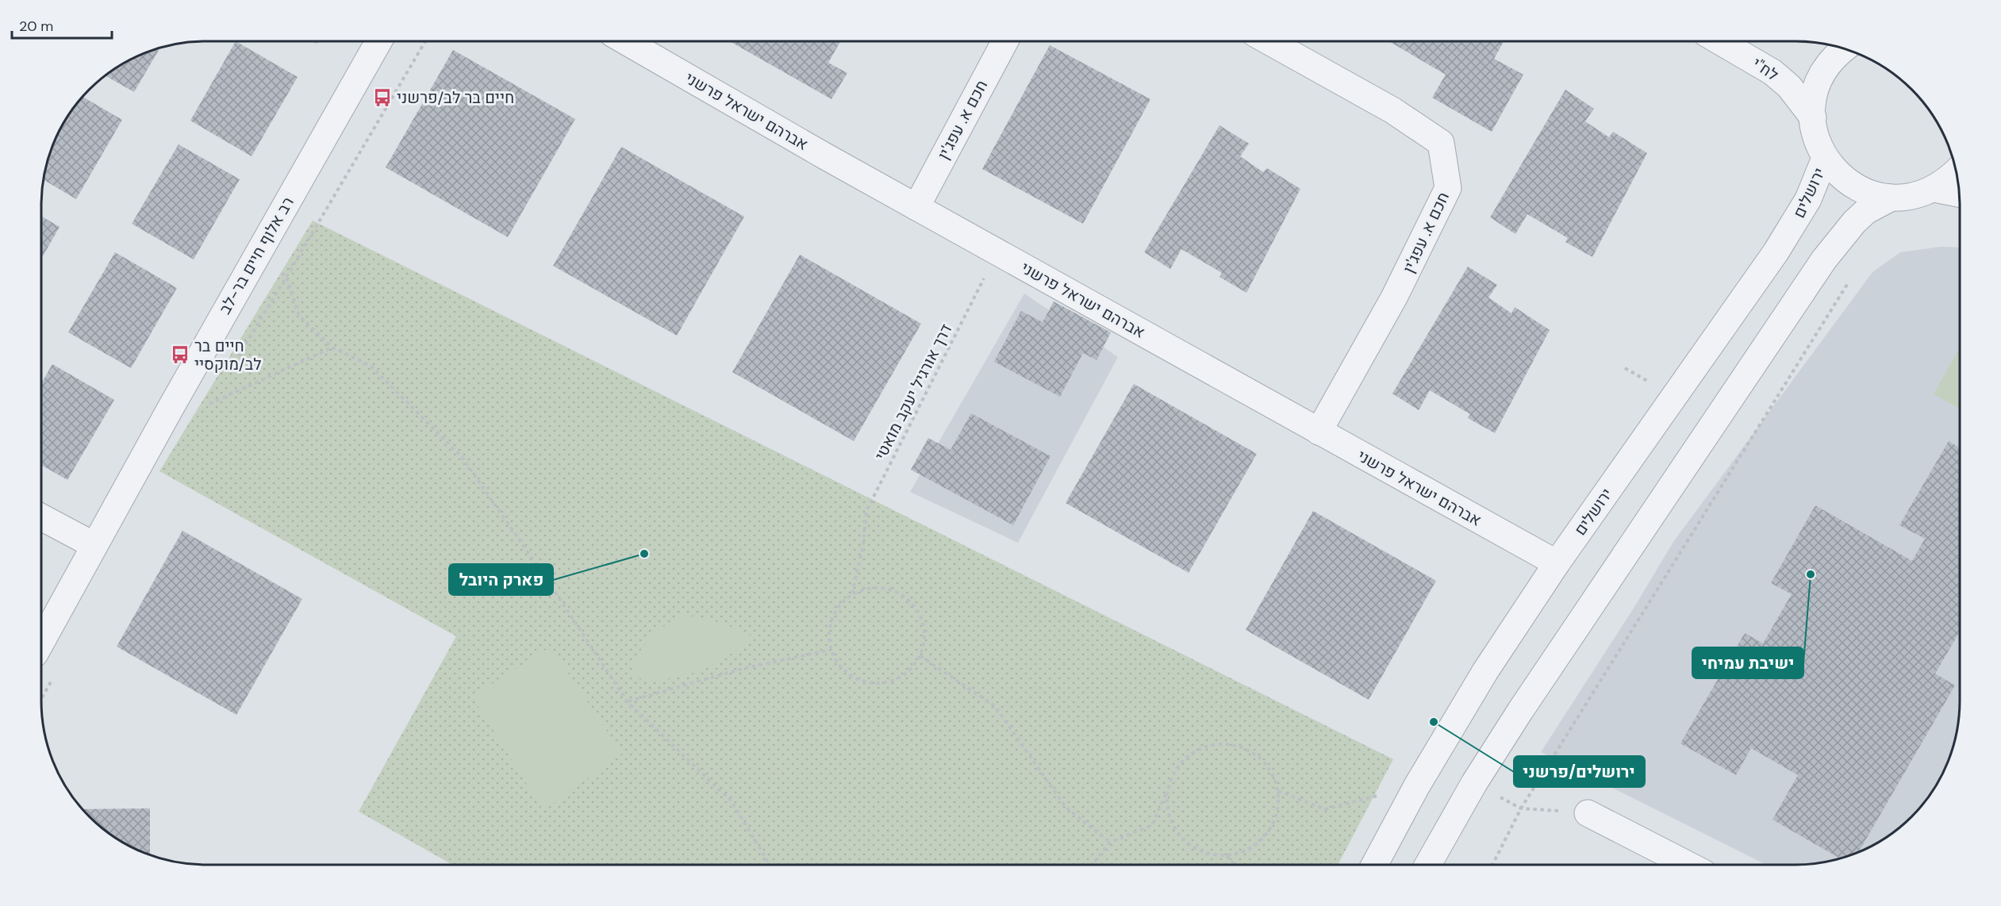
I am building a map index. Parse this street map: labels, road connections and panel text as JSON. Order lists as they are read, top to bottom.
{
  "streets": {
    "street": [
      "לח\"י",
      "אברהם ישראל פרשני",
      "חכם א. עפג'ין",
      "ירושלים",
      "רב אלוף חיים בר-לב"
    ],
    "path": ["דרך אורגיל יעקב מואטי"]
  },
  "crossings": [
    ["אברהם ישראל פרשני", "חכם א. עפג'ין"],
    ["אברהם ישראל פרשני", "ירושלים"],
    ["אברהם ישראל פרשני", "דרך אורגיל יעקב מואטי"]
  ],
  "places": {
    "bus stop": ["חיים בר לב/פרשני", "חיים בר לב/מוקסיי"],
    "other": ["פארק היובל", "ישיבת עמיחי", "ירושלים/פרשני"]
  },
  "scale_bar": "20 m"
}
